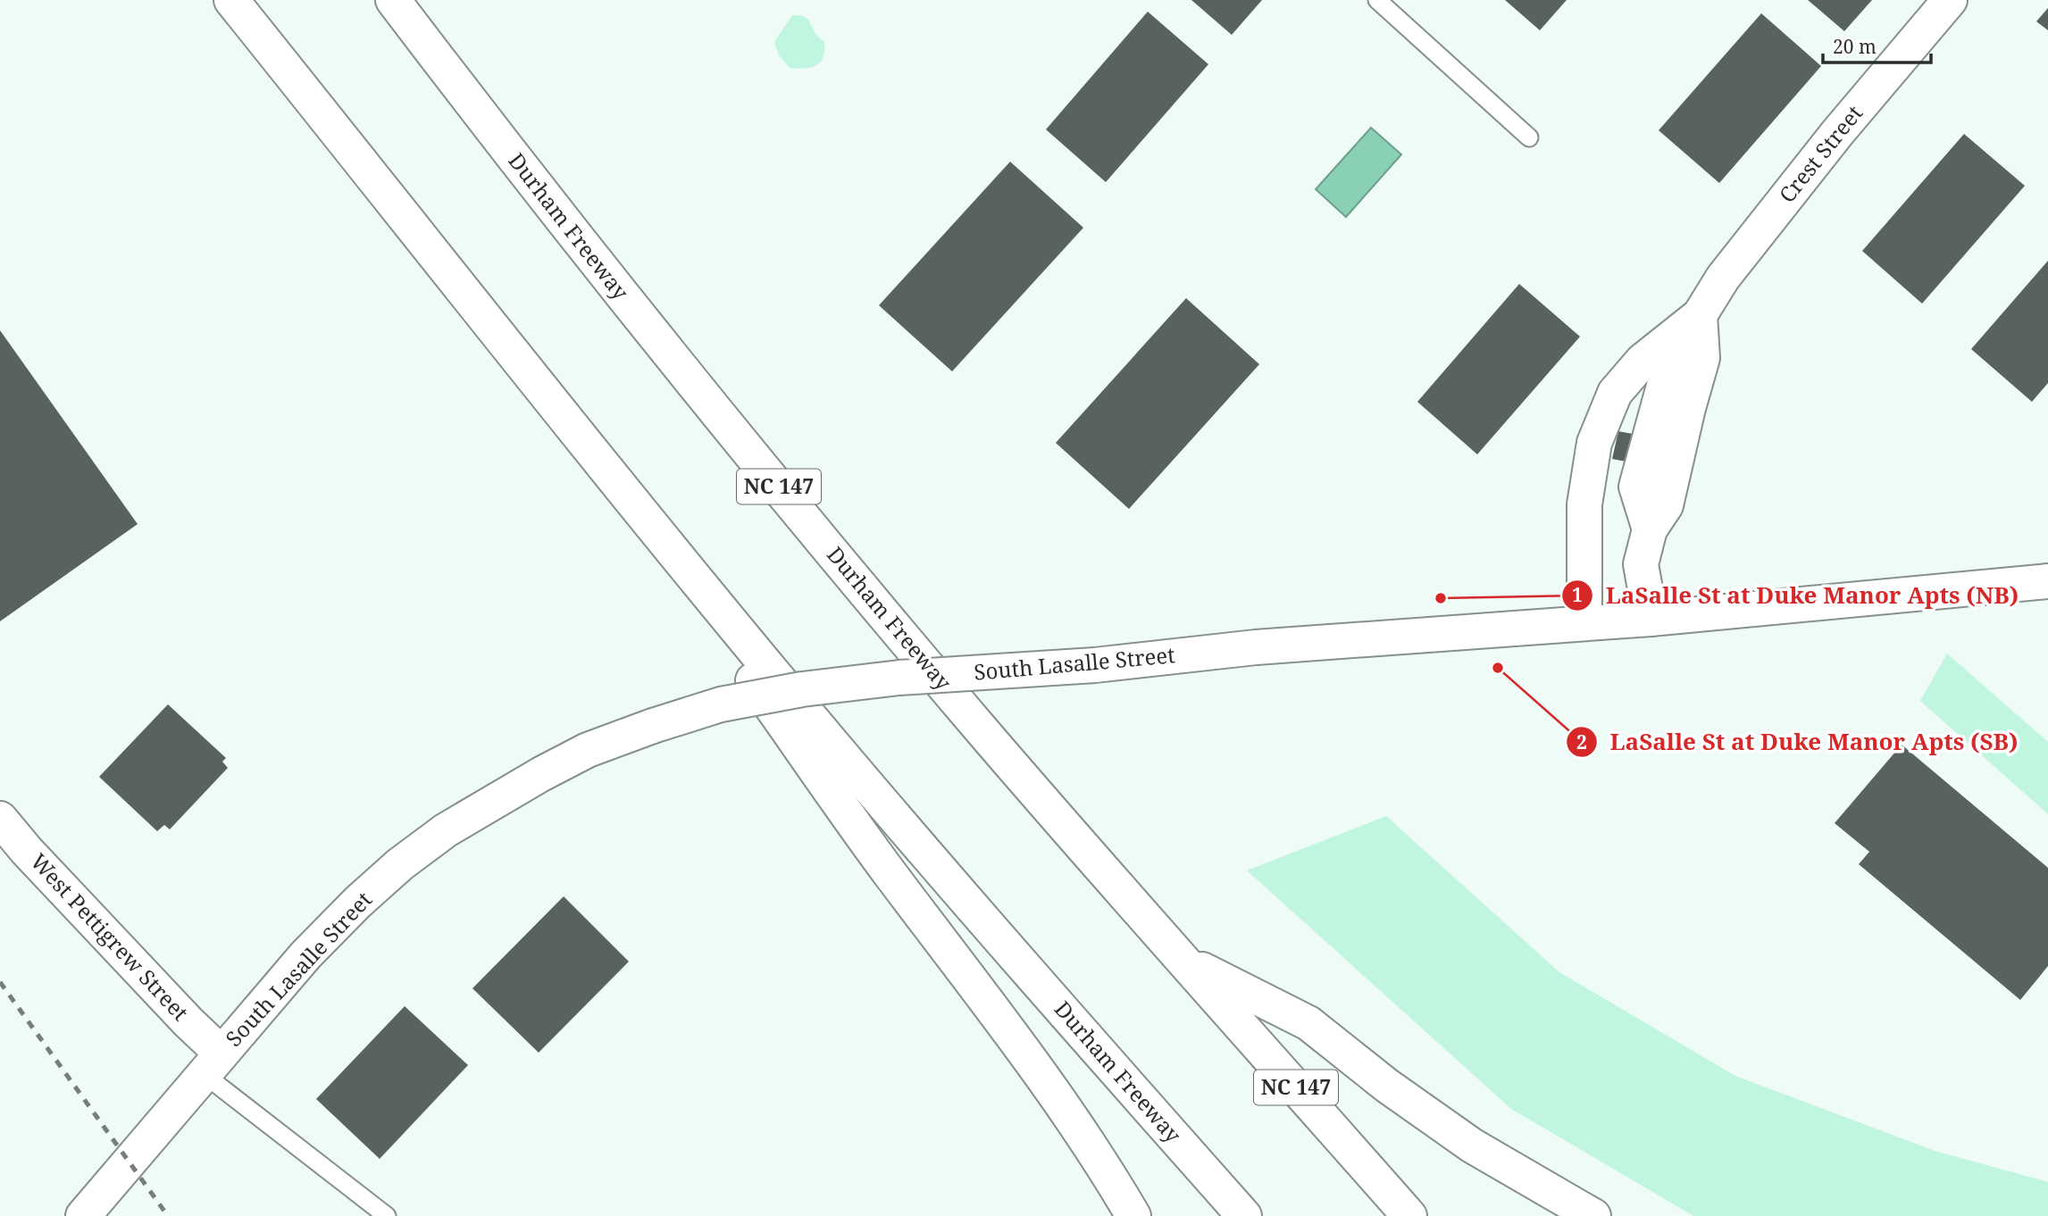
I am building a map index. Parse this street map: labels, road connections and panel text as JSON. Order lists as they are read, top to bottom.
{
  "streets": {
    "main road": [
      "Crest Street",
      "Durham Freeway",
      "NC 147",
      "South Lasalle Street",
      "West Pettigrew Street"
    ]
  },
  "crossings": [
    ["Crest Street", "South Lasalle Street"],
    ["South Lasalle Street", "West Pettigrew Street"]
  ],
  "places": ["LaSalle St at Duke Manor Apts (NB)", "LaSalle St at Duke Manor Apts (SB)"],
  "scale_bar": "20 m"
}
